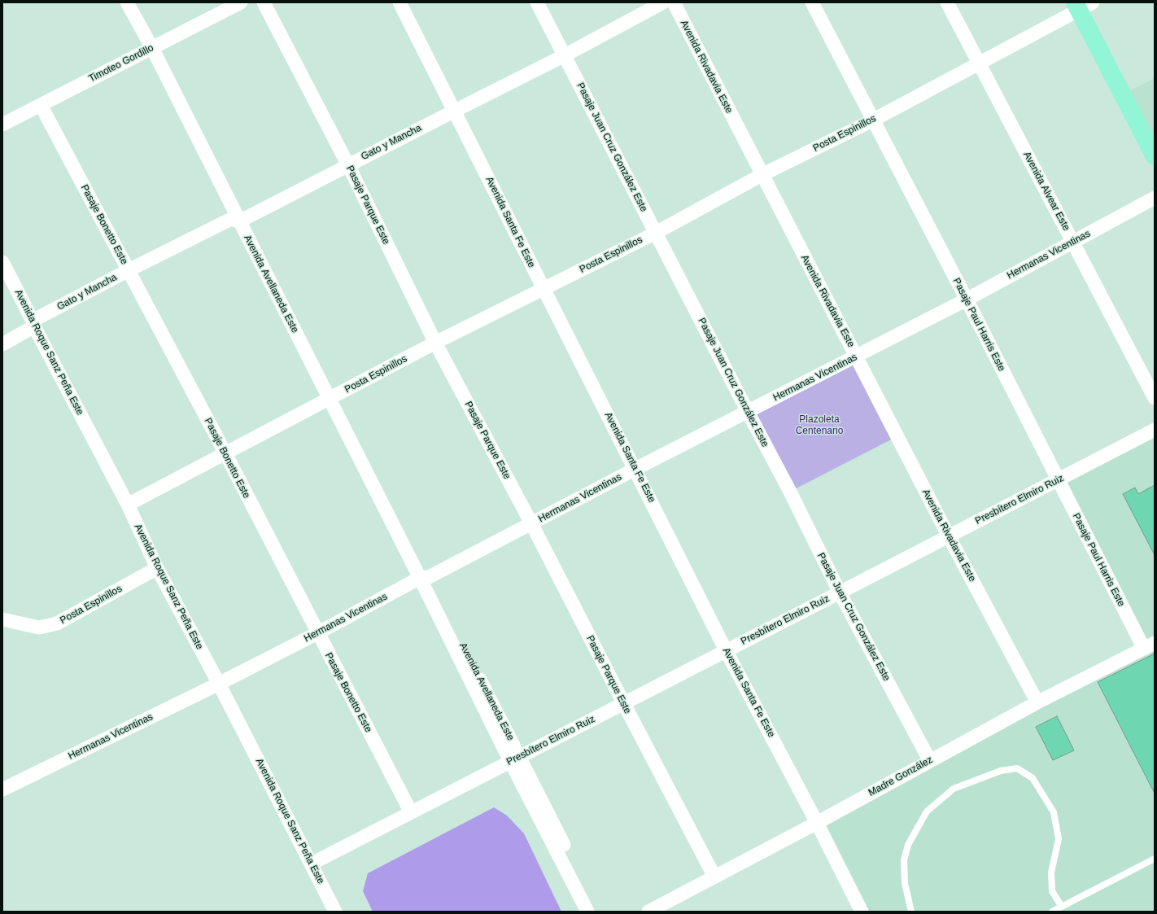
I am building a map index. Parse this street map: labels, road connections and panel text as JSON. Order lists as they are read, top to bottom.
{
  "streets": {
    "street": [
      "Timoteo Gordillo",
      "Avenida Rivadavia Este",
      "Posta Espinillos",
      "Gato y Mancha",
      "Pasaje Juan Cruz González Este",
      "Avenida Alvear Este",
      "Pasaje Parque Este",
      "Avenida Santa Fe Este",
      "Pasaje Bonetto Este",
      "Hermanas Vicentinas",
      "Avenida Avellaneda Este",
      "Pasaje Paul Harris Este",
      "Avenida Roque Sanz Peña Este",
      "Presbítero Elmiro Ruiz",
      "Madre González"
    ]
  },
  "crossings": [
    ["Timoteo Gordillo", "Pasaje Bonetto Este"],
    ["Timoteo Gordillo", "Avenida Avellaneda Este"],
    ["Avenida Rivadavia Este", "Posta Espinillos"],
    ["Avenida Rivadavia Este", "Hermanas Vicentinas"],
    ["Avenida Rivadavia Este", "Presbítero Elmiro Ruiz"],
    ["Avenida Rivadavia Este", "Madre González"],
    ["Posta Espinillos", "Pasaje Juan Cruz González Este"],
    ["Posta Espinillos", "Avenida Alvear Este"],
    ["Posta Espinillos", "Pasaje Parque Este"],
    ["Posta Espinillos", "Avenida Santa Fe Este"],
    ["Posta Espinillos", "Pasaje Bonetto Este"],
    ["Posta Espinillos", "Avenida Avellaneda Este"],
    ["Posta Espinillos", "Pasaje Paul Harris Este"],
    ["Posta Espinillos", "Avenida Roque Sanz Peña Este"],
    ["Gato y Mancha", "Pasaje Juan Cruz González Este"],
    ["Gato y Mancha", "Pasaje Parque Este"],
    ["Gato y Mancha", "Avenida Santa Fe Este"],
    ["Gato y Mancha", "Pasaje Bonetto Este"],
    ["Gato y Mancha", "Avenida Avellaneda Este"],
    ["Gato y Mancha", "Avenida Roque Sanz Peña Este"],
    ["Pasaje Juan Cruz González Este", "Hermanas Vicentinas"],
    ["Pasaje Juan Cruz González Este", "Presbítero Elmiro Ruiz"],
    ["Pasaje Juan Cruz González Este", "Madre González"],
    ["Avenida Alvear Este", "Hermanas Vicentinas"],
    ["Pasaje Parque Este", "Hermanas Vicentinas"],
    ["Pasaje Parque Este", "Presbítero Elmiro Ruiz"],
    ["Pasaje Parque Este", "Madre González"],
    ["Avenida Santa Fe Este", "Hermanas Vicentinas"],
    ["Avenida Santa Fe Este", "Presbítero Elmiro Ruiz"],
    ["Avenida Santa Fe Este", "Madre González"],
    ["Pasaje Bonetto Este", "Hermanas Vicentinas"],
    ["Pasaje Bonetto Este", "Presbítero Elmiro Ruiz"],
    ["Hermanas Vicentinas", "Avenida Avellaneda Este"],
    ["Hermanas Vicentinas", "Pasaje Paul Harris Este"],
    ["Hermanas Vicentinas", "Avenida Roque Sanz Peña Este"],
    ["Avenida Avellaneda Este", "Presbítero Elmiro Ruiz"],
    ["Pasaje Paul Harris Este", "Presbítero Elmiro Ruiz"],
    ["Pasaje Paul Harris Este", "Madre González"],
    ["Avenida Roque Sanz Peña Este", "Presbítero Elmiro Ruiz"]
  ],
  "parks": ["Plazoleta Centenario"]
}
